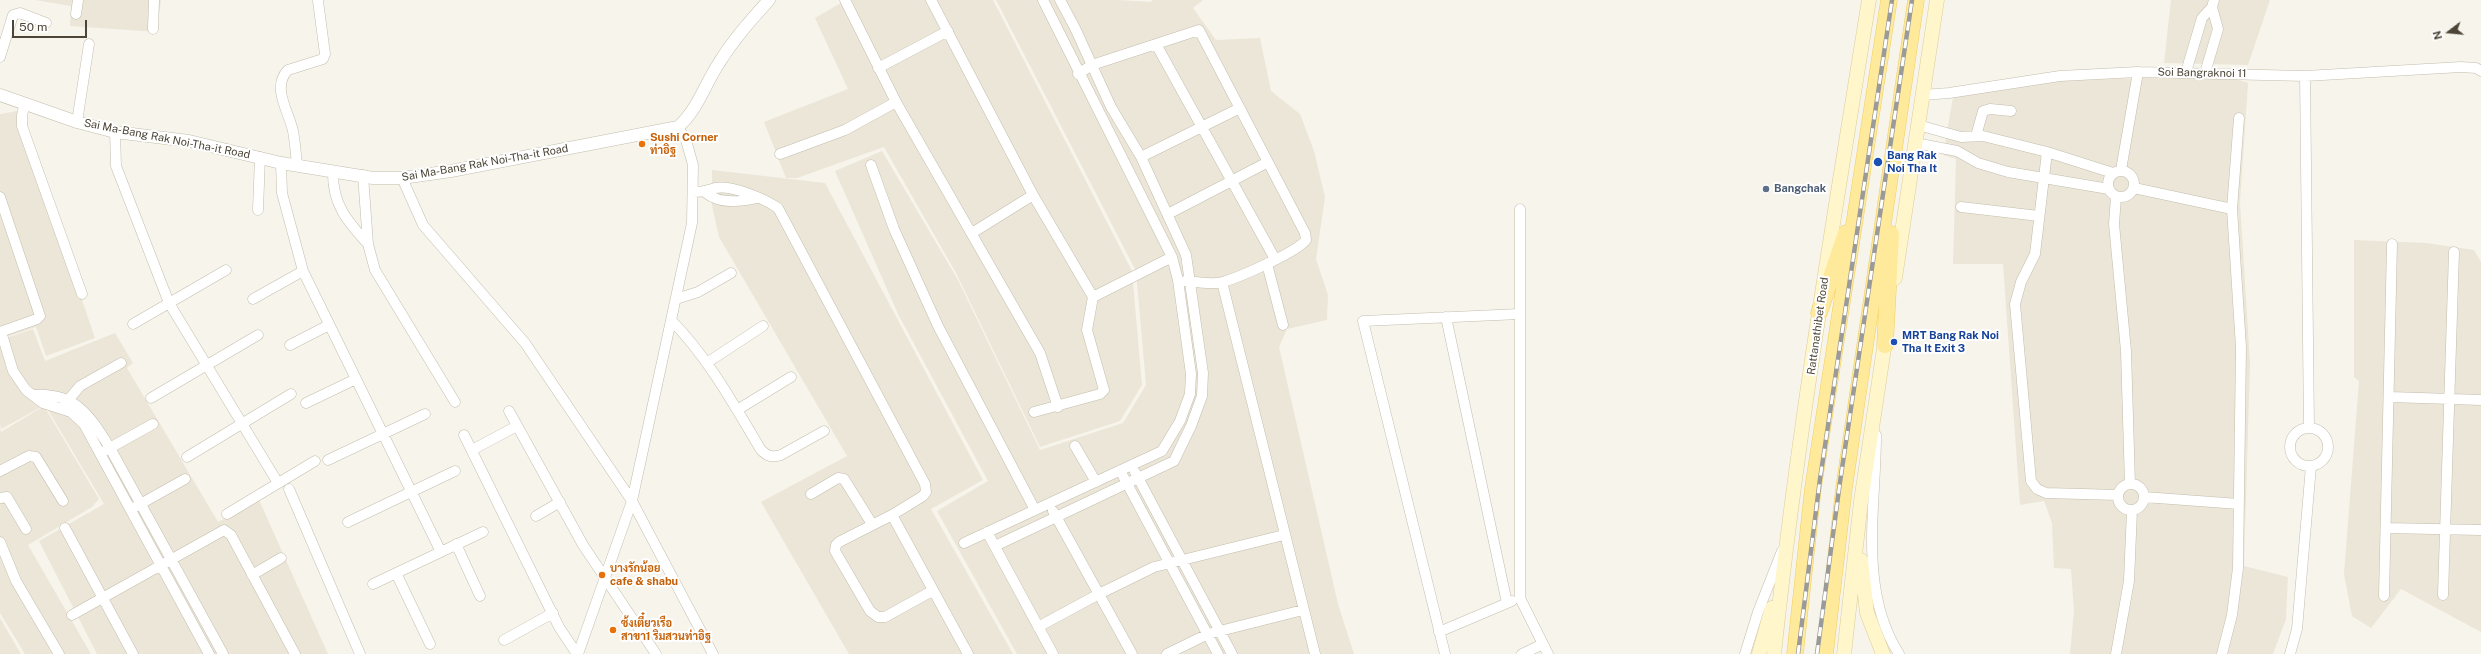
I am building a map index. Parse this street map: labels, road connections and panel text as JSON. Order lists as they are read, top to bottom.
{
  "streets": {
    "main road": ["Rattanathibet Road"],
    "street": ["Soi Bangraknoi 11", "Sai Ma-Bang Rak Noi-Tha-it Road"]
  },
  "places": [
    "Sushi Corner ท่าอิฐ",
    "Bang Rak Noi Tha It",
    "Bangchak",
    "MRT Bang Rak Noi Tha It Exit 3",
    "บางรักน้อย cafe & shabu",
    "ซ้งเตี๋ยวเรือ สาขา1 ริมสวนท่าอิฐ"
  ],
  "scale_bar": "50 m",
  "north": "left"
}
